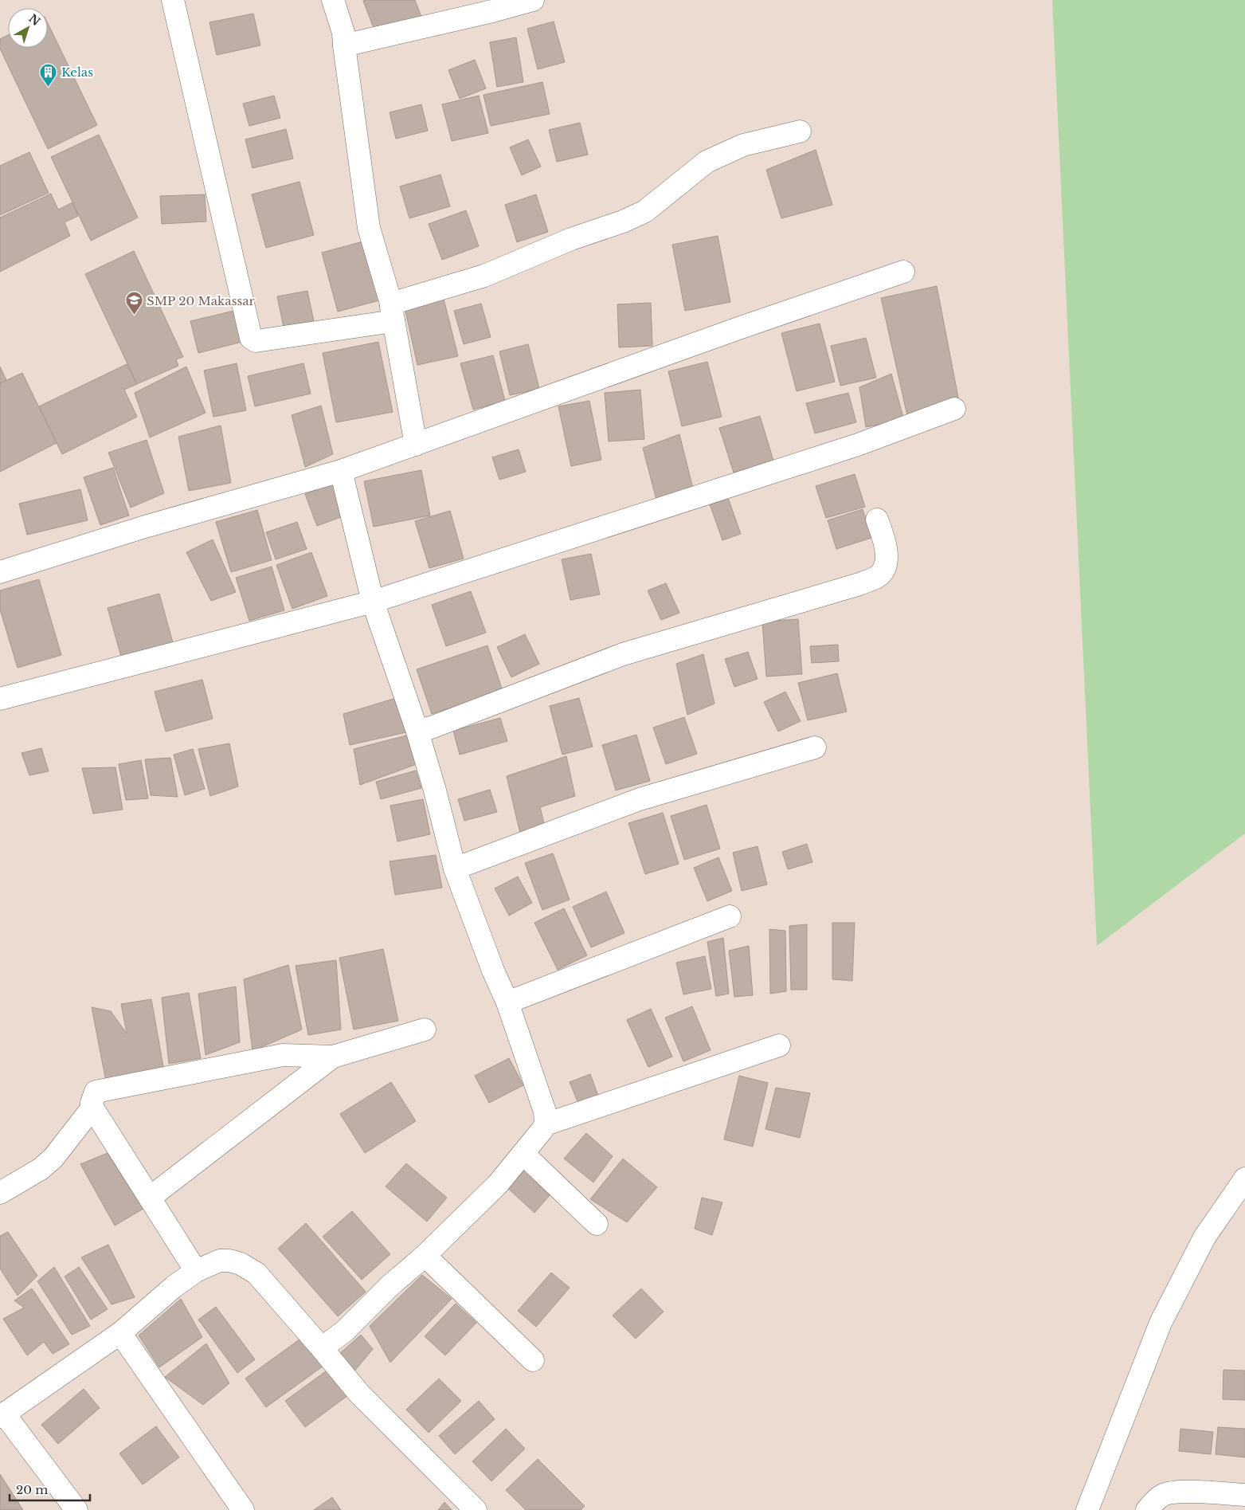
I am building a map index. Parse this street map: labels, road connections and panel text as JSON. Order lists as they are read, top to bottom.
{
  "places": {
    "building": ["Kelas"],
    "school or university": ["SMP 20 Makassar"]
  },
  "scale_bar": "20 m",
  "north": "top right"
}
